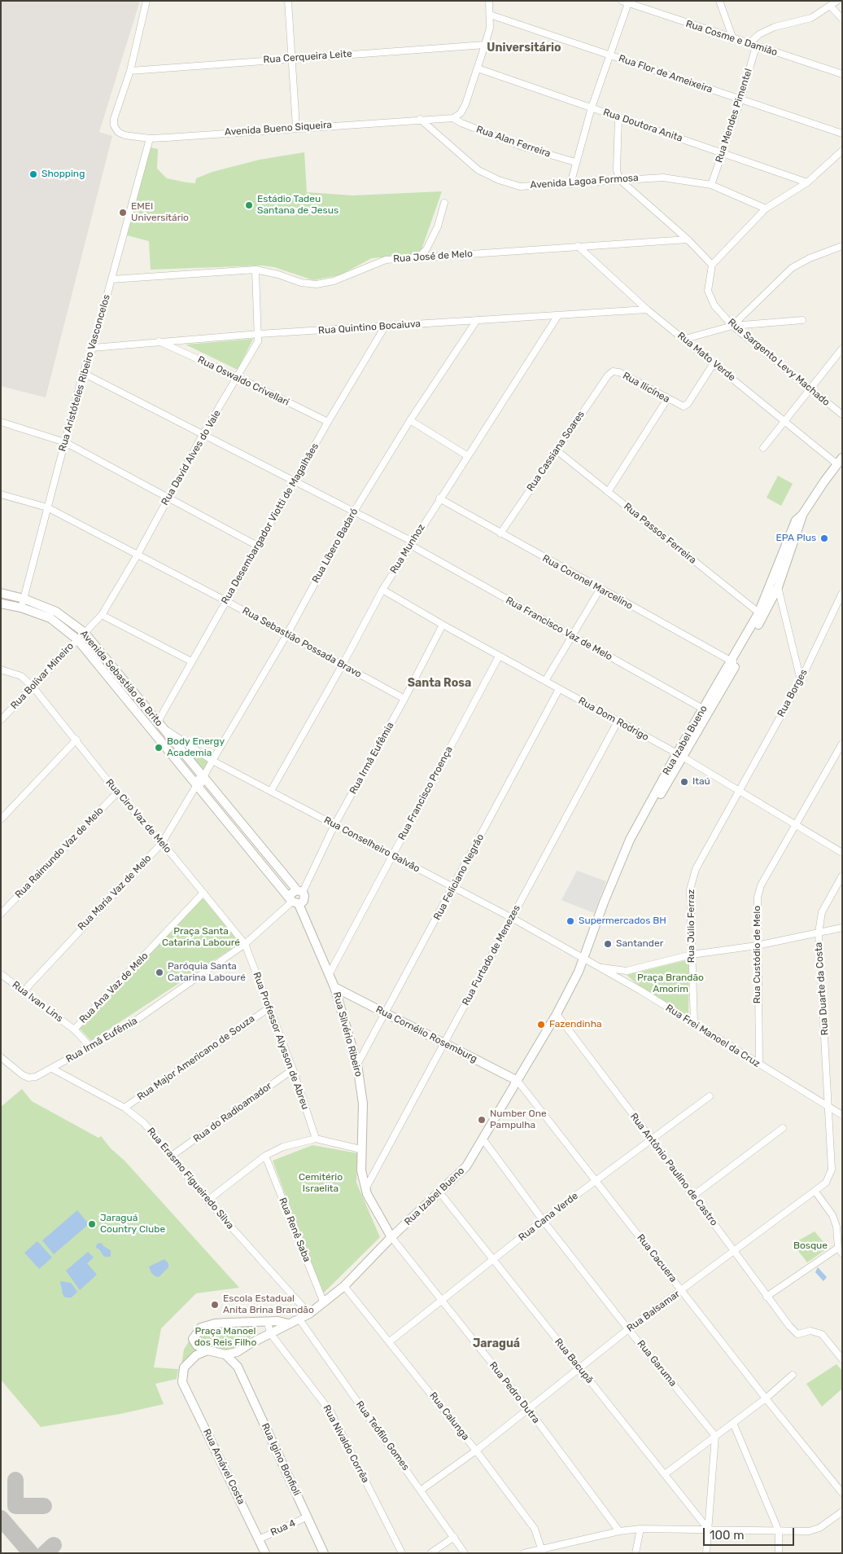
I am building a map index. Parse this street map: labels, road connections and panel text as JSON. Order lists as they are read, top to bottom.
{
  "streets": {
    "street": [
      "Rua Cosme e Damião",
      "Rua Cerqueira Leite",
      "Rua Flor de Ameixeira",
      "Rua Mendes Pimentel",
      "Rua Doutora Anita",
      "Avenida Bueno Siqueira",
      "Rua Alan Ferreira",
      "Avenida Lagoa Formosa",
      "Rua José de Melo",
      "Rua Quintino Bocaiuva",
      "Rua Mato Verde",
      "Rua Sargento Levy Machado",
      "Rua Aristóteles Ribeiro Vasconcelos",
      "Rua Oswaldo Crivellari",
      "Rua Ilicínea",
      "Rua Cassiana Soares",
      "Rua David Alves do Vale",
      "Rua Desembargador Viotti de Magalhães",
      "Rua Passos Ferreira",
      "Rua Líbero Badaró",
      "Rua Munhoz",
      "Rua Coronel Marcelino",
      "Rua Francisco Vaz de Melo",
      "Rua Sebastião Possada Bravo",
      "Rua Bolívar Mineiro",
      "Avenida Sebastião de Brito",
      "Rua Borges",
      "Rua Dom Rodrigo",
      "Rua Izabel Bueno",
      "Rua Irmã Eufêmia",
      "Rua Francisco Proença",
      "Rua Ciro Vaz de Melo",
      "Rua Conselheiro Galvão",
      "Rua Raimundo Vaz de Melo",
      "Rua Feliciano Negrão",
      "Rua Maria Vaz de Melo",
      "Rua Júlio Ferraz",
      "Rua Custódio de Melo",
      "Rua Furtado de Menezes",
      "Rua Ana Vaz de Melo",
      "Rua Duarte da Costa",
      "Rua Ivan Lins",
      "Rua Silvério Ribeiro",
      "Rua Cornélio Rosemburg",
      "Rua Frei Manoel da Cruz",
      "Rua Professor Alysson de Abreu",
      "Rua Major Americano de Souza",
      "Rua do Radioamador",
      "Rua Antônio Paulino de Castro",
      "Rua Erasmo Figueiredo Silva",
      "Rua Cana Verde",
      "Rua Renê Saba",
      "Rua Cacuera",
      "Rua Balsamar",
      "Rua Bacupã",
      "Rua Garuma",
      "Rua Pedro Dutra",
      "Rua Calunga",
      "Rua Teófilo Gomes",
      "Rua Nivaldo Corrêa",
      "Rua Igino Bonfioli",
      "Rua Amável Costa",
      "Rua 4"
    ]
  },
  "crossings": [
    ["Rua Cosme e Damião", "Rua Mendes Pimentel"],
    ["Rua Cerqueira Leite", "Avenida Bueno Siqueira"],
    ["Rua Flor de Ameixeira", "Rua Mendes Pimentel"],
    ["Rua Mendes Pimentel", "Rua Doutora Anita"],
    ["Rua Mendes Pimentel", "Avenida Lagoa Formosa"],
    ["Avenida Bueno Siqueira", "Rua Alan Ferreira"],
    ["Avenida Bueno Siqueira", "Avenida Lagoa Formosa"],
    ["Avenida Bueno Siqueira", "Rua Aristóteles Ribeiro Vasconcelos"],
    ["Rua José de Melo", "Rua Mato Verde"],
    ["Rua José de Melo", "Rua Aristóteles Ribeiro Vasconcelos"],
    ["Rua José de Melo", "Rua David Alves do Vale"],
    ["Rua Quintino Bocaiuva", "Rua Mato Verde"],
    ["Rua Quintino Bocaiuva", "Rua Aristóteles Ribeiro Vasconcelos"],
    ["Rua Quintino Bocaiuva", "Rua Oswaldo Crivellari"],
    ["Rua Quintino Bocaiuva", "Rua David Alves do Vale"],
    ["Rua Quintino Bocaiuva", "Rua Desembargador Viotti de Magalhães"],
    ["Rua Quintino Bocaiuva", "Rua Líbero Badaró"],
    ["Rua Quintino Bocaiuva", "Rua Munhoz"],
    ["Rua Mato Verde", "Rua Ilicínea"],
    ["Rua Mato Verde", "Rua Izabel Bueno"],
    ["Rua Aristóteles Ribeiro Vasconcelos", "Rua Francisco Vaz de Melo"],
    ["Rua Aristóteles Ribeiro Vasconcelos", "Rua Sebastião Possada Bravo"],
    ["Rua Aristóteles Ribeiro Vasconcelos", "Avenida Sebastião de Brito"],
    ["Rua Oswaldo Crivellari", "Rua David Alves do Vale"],
    ["Rua Oswaldo Crivellari", "Rua Desembargador Viotti de Magalhães"],
    ["Rua Ilicínea", "Rua Cassiana Soares"],
    ["Rua Cassiana Soares", "Rua Passos Ferreira"],
    ["Rua Cassiana Soares", "Rua Coronel Marcelino"],
    ["Rua David Alves do Vale", "Rua Francisco Vaz de Melo"],
    ["Rua David Alves do Vale", "Rua Sebastião Possada Bravo"],
    ["Rua David Alves do Vale", "Rua Bolívar Mineiro"],
    ["Rua David Alves do Vale", "Avenida Sebastião de Brito"],
    ["Rua Desembargador Viotti de Magalhães", "Rua Francisco Vaz de Melo"],
    ["Rua Desembargador Viotti de Magalhães", "Rua Sebastião Possada Bravo"],
    ["Rua Desembargador Viotti de Magalhães", "Avenida Sebastião de Brito"],
    ["Rua Desembargador Viotti de Magalhães", "Rua Conselheiro Galvão"],
    ["Rua Passos Ferreira", "Rua Izabel Bueno"],
    ["Rua Líbero Badaró", "Rua Francisco Vaz de Melo"],
    ["Rua Líbero Badaró", "Rua Sebastião Possada Bravo"],
    ["Rua Líbero Badaró", "Avenida Sebastião de Brito"],
    ["Rua Líbero Badaró", "Rua Conselheiro Galvão"],
    ["Rua Líbero Badaró", "Rua Maria Vaz de Melo"],
    ["Rua Munhoz", "Rua Coronel Marcelino"],
    ["Rua Munhoz", "Rua Francisco Vaz de Melo"],
    ["Rua Munhoz", "Rua Sebastião Possada Bravo"],
    ["Rua Munhoz", "Rua Dom Rodrigo"],
    ["Rua Munhoz", "Rua Conselheiro Galvão"],
    ["Rua Coronel Marcelino", "Rua Izabel Bueno"],
    ["Rua Francisco Vaz de Melo", "Rua Izabel Bueno"],
    ["Rua Sebastião Possada Bravo", "Rua Irmã Eufêmia"],
    ["Rua Bolívar Mineiro", "Avenida Sebastião de Brito"],
    ["Rua Bolívar Mineiro", "Rua Ciro Vaz de Melo"],
    ["Avenida Sebastião de Brito", "Rua Irmã Eufêmia"],
    ["Avenida Sebastião de Brito", "Rua Conselheiro Galvão"],
    ["Avenida Sebastião de Brito", "Rua Maria Vaz de Melo"],
    ["Avenida Sebastião de Brito", "Rua Silvério Ribeiro"],
    ["Rua Borges", "Rua Dom Rodrigo"],
    ["Rua Borges", "Rua Júlio Ferraz"],
    ["Rua Dom Rodrigo", "Rua Izabel Bueno"],
    ["Rua Dom Rodrigo", "Rua Irmã Eufêmia"],
    ["Rua Dom Rodrigo", "Rua Francisco Proença"],
    ["Rua Dom Rodrigo", "Rua Feliciano Negrão"],
    ["Rua Dom Rodrigo", "Rua Júlio Ferraz"],
    ["Rua Dom Rodrigo", "Rua Custódio de Melo"],
    ["Rua Dom Rodrigo", "Rua Furtado de Menezes"],
    ["Rua Izabel Bueno", "Rua Conselheiro Galvão"],
    ["Rua Izabel Bueno", "Rua Silvério Ribeiro"],
    ["Rua Izabel Bueno", "Rua Cornélio Rosemburg"],
    ["Rua Izabel Bueno", "Rua Frei Manoel da Cruz"],
    ["Rua Izabel Bueno", "Rua Antônio Paulino de Castro"],
    ["Rua Izabel Bueno", "Rua Erasmo Figueiredo Silva"],
    ["Rua Izabel Bueno", "Rua Renê Saba"],
    ["Rua Izabel Bueno", "Rua Cacuera"],
    ["Rua Izabel Bueno", "Rua Bacupã"],
    ["Rua Izabel Bueno", "Rua Garuma"],
    ["Rua Izabel Bueno", "Rua Pedro Dutra"],
    ["Rua Izabel Bueno", "Rua Calunga"],
    ["Rua Izabel Bueno", "Rua Teófilo Gomes"],
    ["Rua Irmã Eufêmia", "Rua Ciro Vaz de Melo"],
    ["Rua Irmã Eufêmia", "Rua Conselheiro Galvão"],
    ["Rua Irmã Eufêmia", "Rua Ivan Lins"],
    ["Rua Irmã Eufêmia", "Rua Silvério Ribeiro"],
    ["Rua Irmã Eufêmia", "Rua Professor Alysson de Abreu"],
    ["Rua Irmã Eufêmia", "Rua Erasmo Figueiredo Silva"],
    ["Rua Francisco Proença", "Rua Conselheiro Galvão"],
    ["Rua Francisco Proença", "Rua Silvério Ribeiro"],
    ["Rua Ciro Vaz de Melo", "Rua Raimundo Vaz de Melo"],
    ["Rua Ciro Vaz de Melo", "Rua Maria Vaz de Melo"],
    ["Rua Ciro Vaz de Melo", "Rua Ana Vaz de Melo"],
    ["Rua Ciro Vaz de Melo", "Rua Professor Alysson de Abreu"],
    ["Rua Conselheiro Galvão", "Rua Feliciano Negrão"],
    ["Rua Conselheiro Galvão", "Rua Furtado de Menezes"],
    ["Rua Conselheiro Galvão", "Rua Frei Manoel da Cruz"],
    ["Rua Feliciano Negrão", "Rua Silvério Ribeiro"],
    ["Rua Feliciano Negrão", "Rua Cornélio Rosemburg"],
    ["Rua Maria Vaz de Melo", "Rua Ivan Lins"],
    ["Rua Júlio Ferraz", "Rua Frei Manoel da Cruz"],
    ["Rua Custódio de Melo", "Rua Frei Manoel da Cruz"],
    ["Rua Furtado de Menezes", "Rua Silvério Ribeiro"],
    ["Rua Furtado de Menezes", "Rua Cornélio Rosemburg"],
    ["Rua Ana Vaz de Melo", "Rua Ivan Lins"],
    ["Rua Duarte da Costa", "Rua Frei Manoel da Cruz"],
    ["Rua Duarte da Costa", "Rua Balsamar"],
    ["Rua Silvério Ribeiro", "Rua Cornélio Rosemburg"],
    ["Rua Silvério Ribeiro", "Rua Pedro Dutra"],
    ["Rua Cornélio Rosemburg", "Rua Cacuera"],
    ["Rua Frei Manoel da Cruz", "Rua Balsamar"],
    ["Rua Professor Alysson de Abreu", "Rua Major Americano de Souza"],
    ["Rua Professor Alysson de Abreu", "Rua do Radioamador"],
    ["Rua Major Americano de Souza", "Rua Erasmo Figueiredo Silva"],
    ["Rua do Radioamador", "Rua Erasmo Figueiredo Silva"],
    ["Rua Antônio Paulino de Castro", "Rua Cana Verde"],
    ["Rua Antônio Paulino de Castro", "Rua Balsamar"],
    ["Rua Cana Verde", "Rua Cacuera"],
    ["Rua Cana Verde", "Rua Bacupã"],
    ["Rua Cana Verde", "Rua Garuma"],
    ["Rua Cana Verde", "Rua Pedro Dutra"],
    ["Rua Cana Verde", "Rua Calunga"],
    ["Rua Cacuera", "Rua Balsamar"],
    ["Rua Balsamar", "Rua Bacupã"],
    ["Rua Balsamar", "Rua Garuma"],
    ["Rua Balsamar", "Rua Pedro Dutra"],
    ["Rua Balsamar", "Rua Calunga"],
    ["Rua Balsamar", "Rua Teófilo Gomes"],
    ["Rua Igino Bonfioli", "Rua 4"],
    ["Rua Amável Costa", "Rua 4"]
  ],
  "districts": ["Universitário", "Santa Rosa", "Jaraguá"],
  "parks": [
    "Praça Santa Catarina Labouré",
    "Praça Brandão Amorim",
    "Cemitério Israelita",
    "Bosque",
    "Praça Manoel dos Reis Filho"
  ],
  "places": [
    "Shopping",
    "Estádio Tadeu Santana de Jesus",
    "EMEI Universitário",
    "EPA Plus",
    "Body Energy Academia",
    "Itaú",
    "Supermercados BH",
    "Santander",
    "Paróquia Santa Catarina Labouré",
    "Fazendinha",
    "Number One Pampulha",
    "Jaraguá Country Clube",
    "Escola Estadual Anita Brina Brandão"
  ],
  "scale_bar": "100 m"
}
